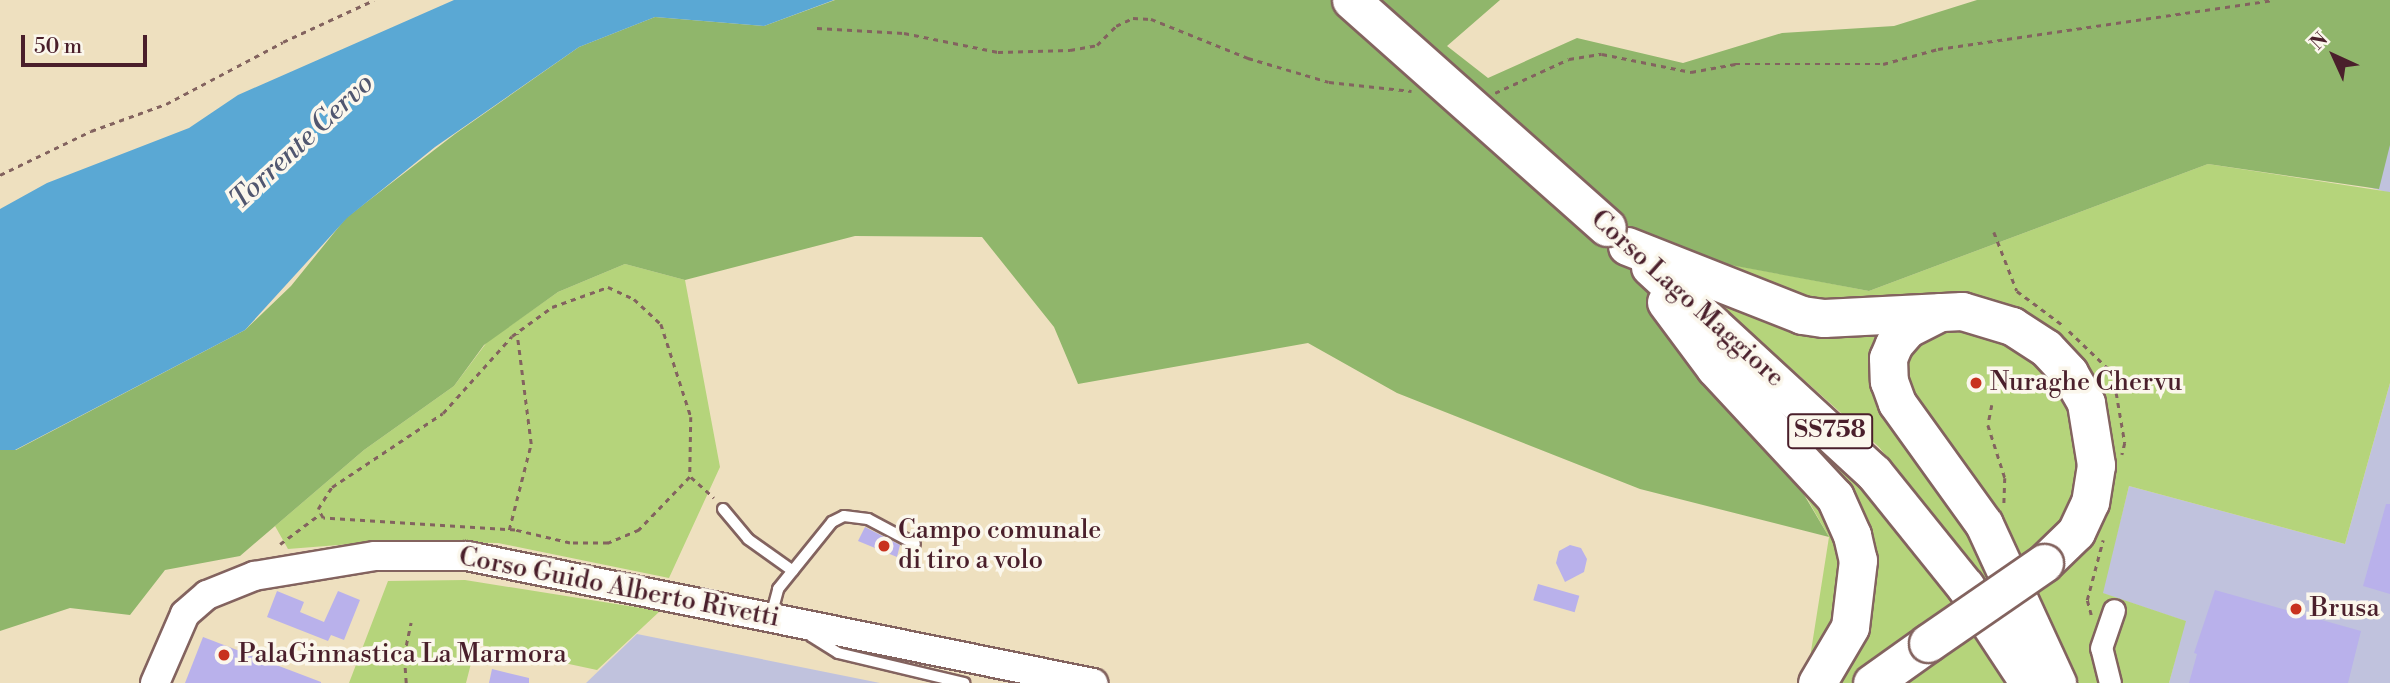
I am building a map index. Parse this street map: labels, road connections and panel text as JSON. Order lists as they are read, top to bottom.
{
  "streets": {
    "highway": ["Corso Lago Maggiore", "SS758"],
    "main road": ["Corso Guido Alberto Rivetti"]
  },
  "water": ["Torrente Cervo"],
  "places": [
    "Nuraghe Chervu",
    "Campo comunale di tiro a volo",
    "Brusa",
    "PalaGinnastica La Marmora"
  ],
  "scale_bar": "50 m",
  "north": "top left"
}
